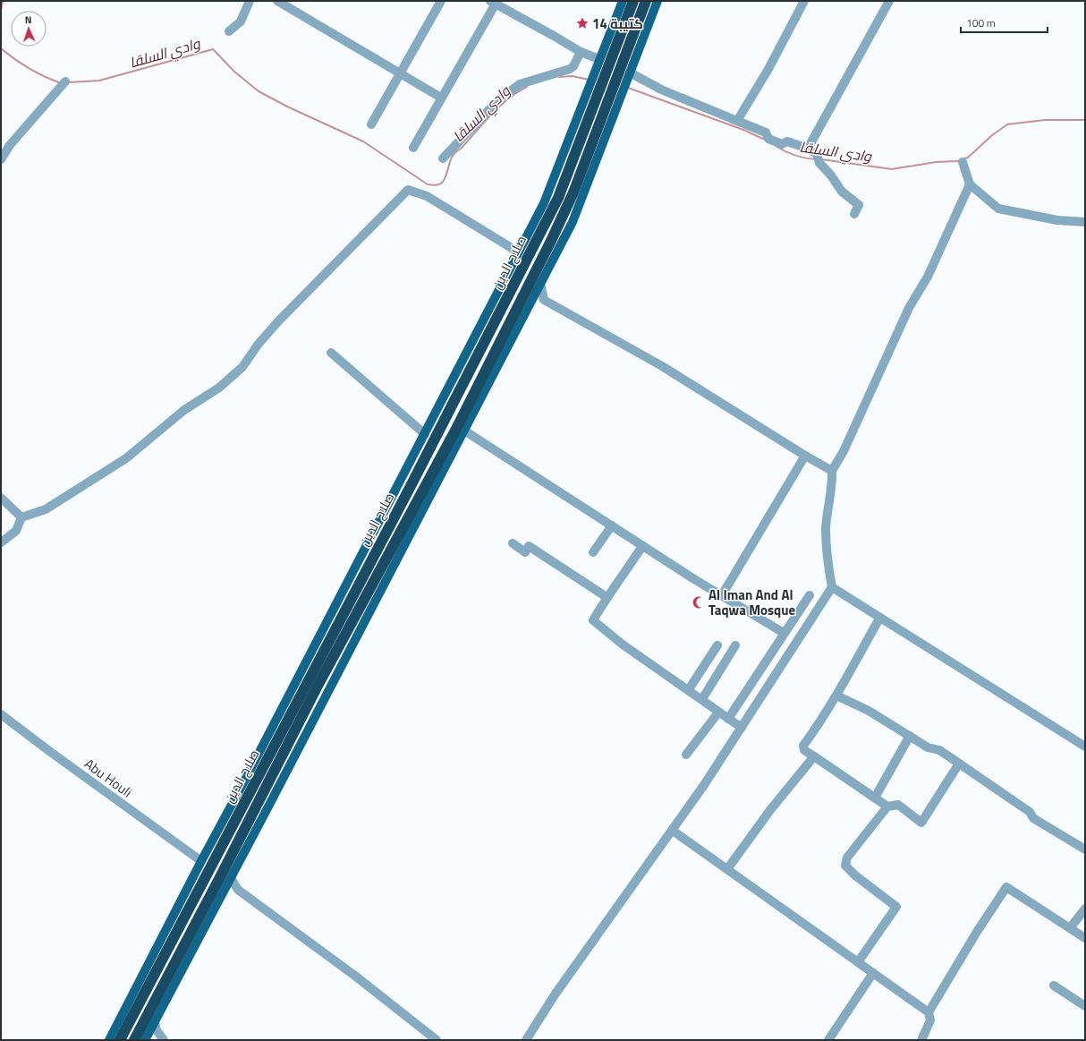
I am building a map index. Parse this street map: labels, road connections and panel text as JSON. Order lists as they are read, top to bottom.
{
  "streets": {
    "highway": ["صلاح الدين"],
    "street": ["Abu Houli"]
  },
  "water": ["وادي السلقا"],
  "places": {
    "place": ["كتيبة 14"],
    "mosque": ["Al Iman And Al Taqwa Mosque"]
  },
  "scale_bar": "100 m",
  "north": "top"
}
